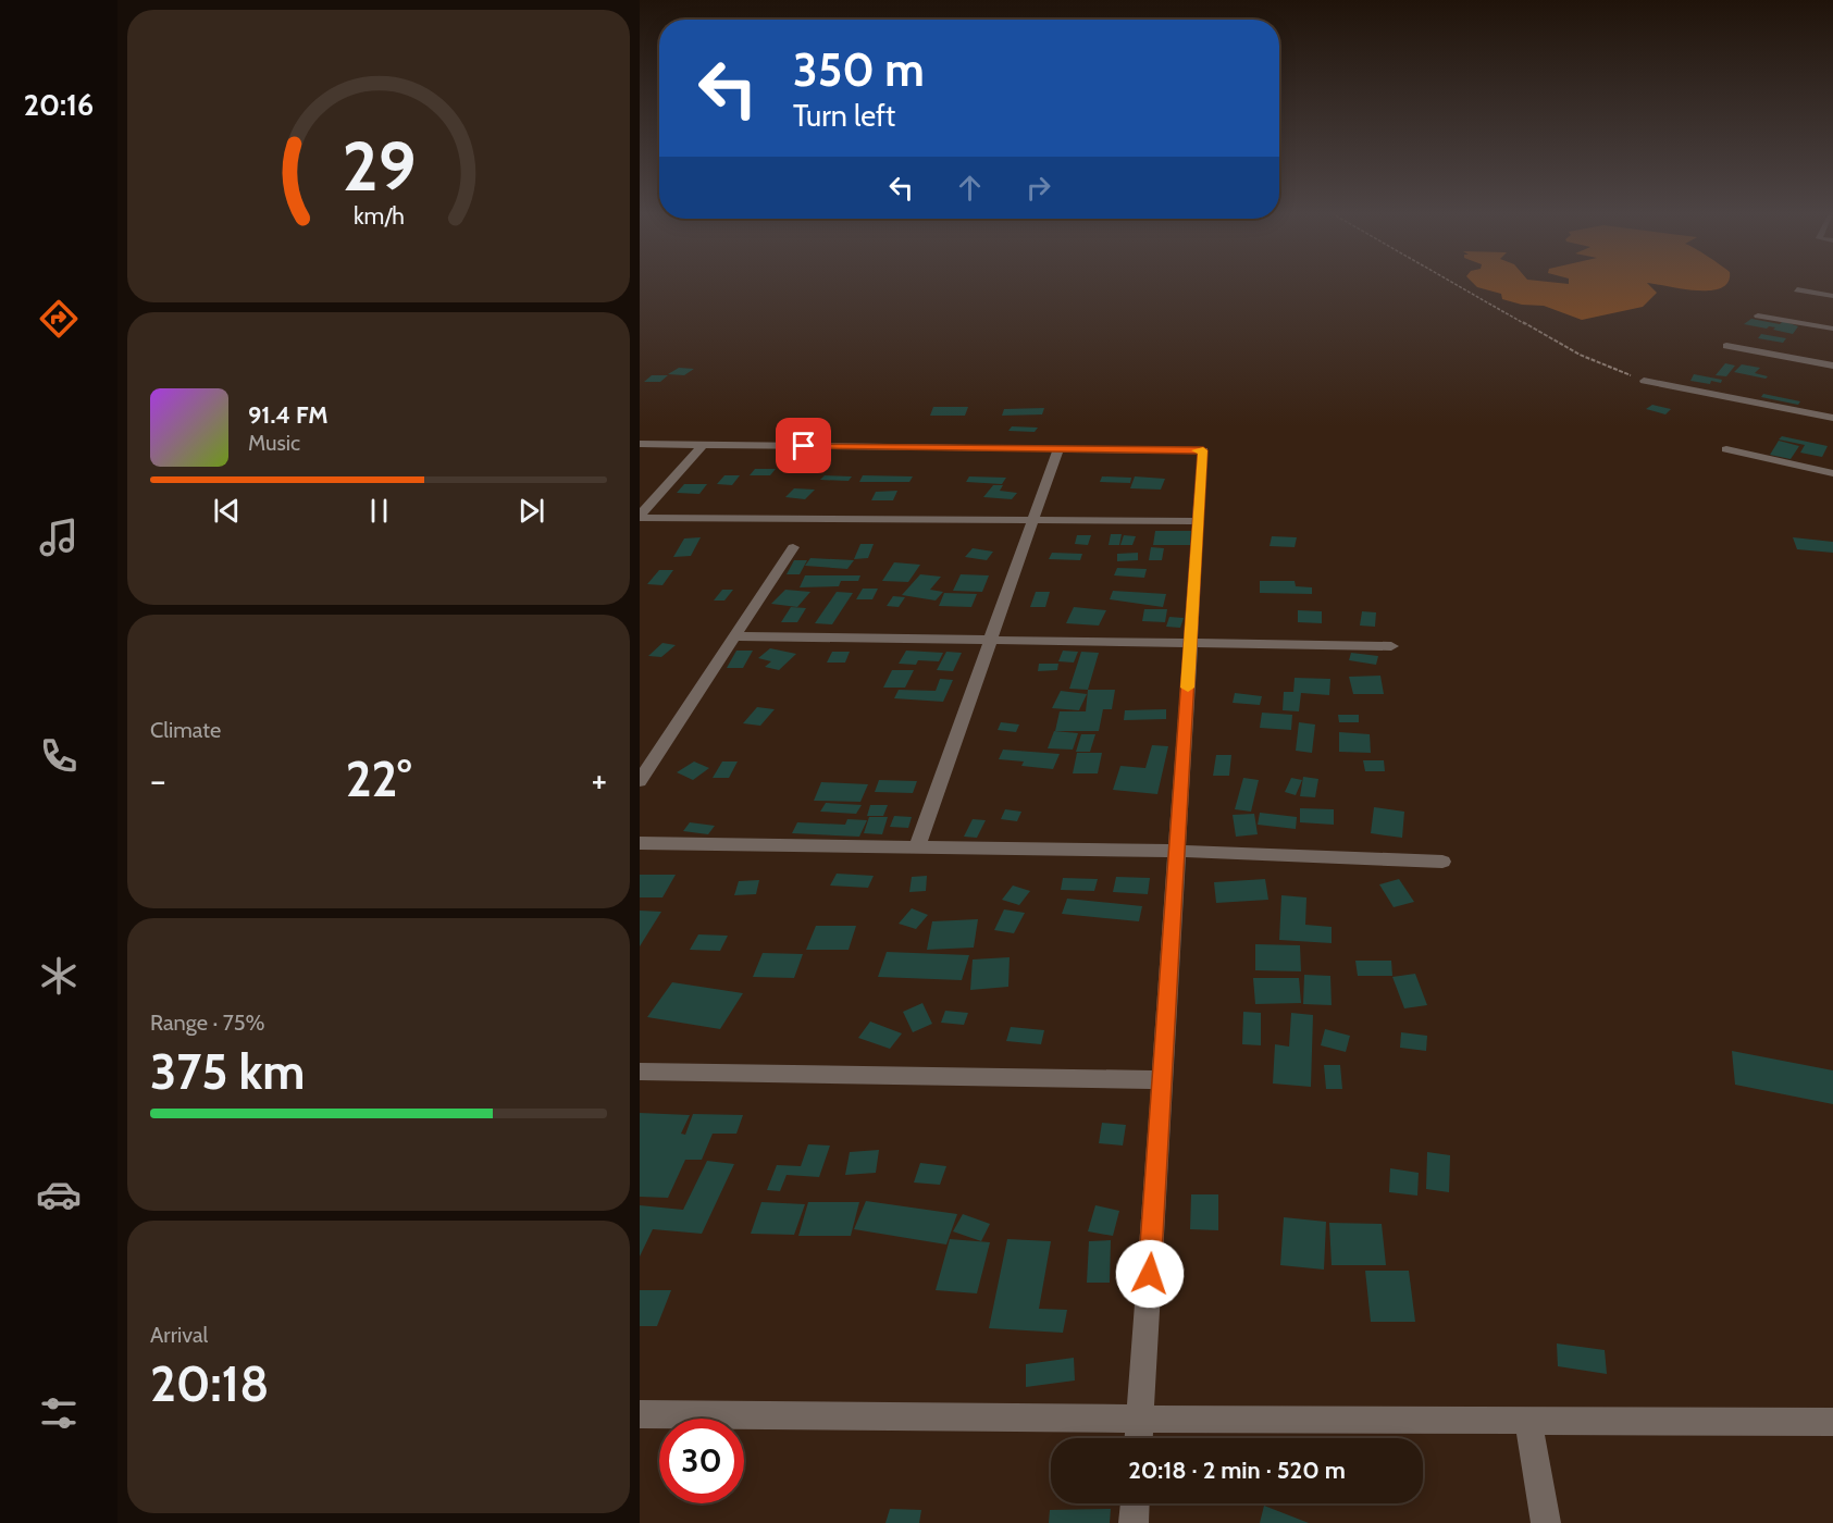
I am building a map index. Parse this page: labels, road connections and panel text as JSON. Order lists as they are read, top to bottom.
{
  "page": {
    "tabs": "20:16",
    "turn": ["350 m", "Turn left"],
    "song": ["91.4 FM", "Music"],
    "tile": [
      "Climate",
      ["Range · 75%", "375 km"],
      ["Arrival", "20:18"]
    ],
    "heat": ["−", "22°", "+"],
    "limit": "30",
    "trip": "20:18 · 2 min · 520 m",
    "gauge": ["29", "km/h"]
  }
}
